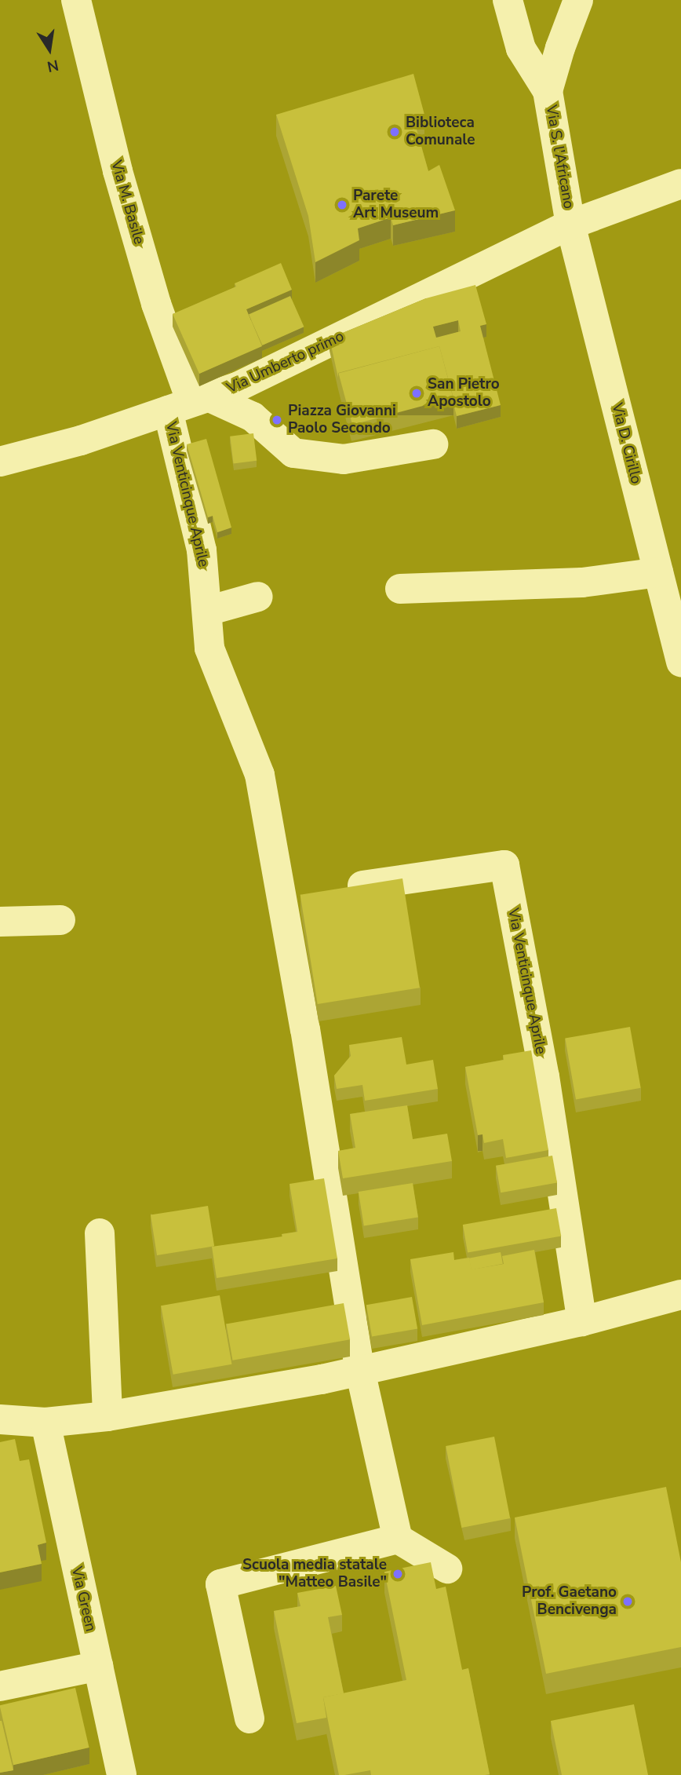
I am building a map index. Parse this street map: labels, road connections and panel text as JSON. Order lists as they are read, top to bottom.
{
  "streets": {
    "street": [
      "Via S. l'Africano",
      "Via M. Basile",
      "Via Umberto primo",
      "Via D. Cirillo",
      "Via Venticinque Aprile",
      "Via Green"
    ]
  },
  "crossings": [
    ["Via S. l'Africano", "Via Umberto primo"],
    ["Via S. l'Africano", "Via D. Cirillo"],
    ["Via M. Basile", "Via Umberto primo"],
    ["Via M. Basile", "Via Venticinque Aprile"],
    ["Via Umberto primo", "Via D. Cirillo"],
    ["Via Umberto primo", "Via Venticinque Aprile"]
  ],
  "places": [
    "Biblioteca Comunale",
    "Parete Art Museum",
    "San Pietro Apostolo",
    "Piazza Giovanni Paolo Secondo",
    "Scuola media statale \"Matteo Basile\"",
    "Prof. Gaetano Bencivenga"
  ],
  "north": "bottom"
}
